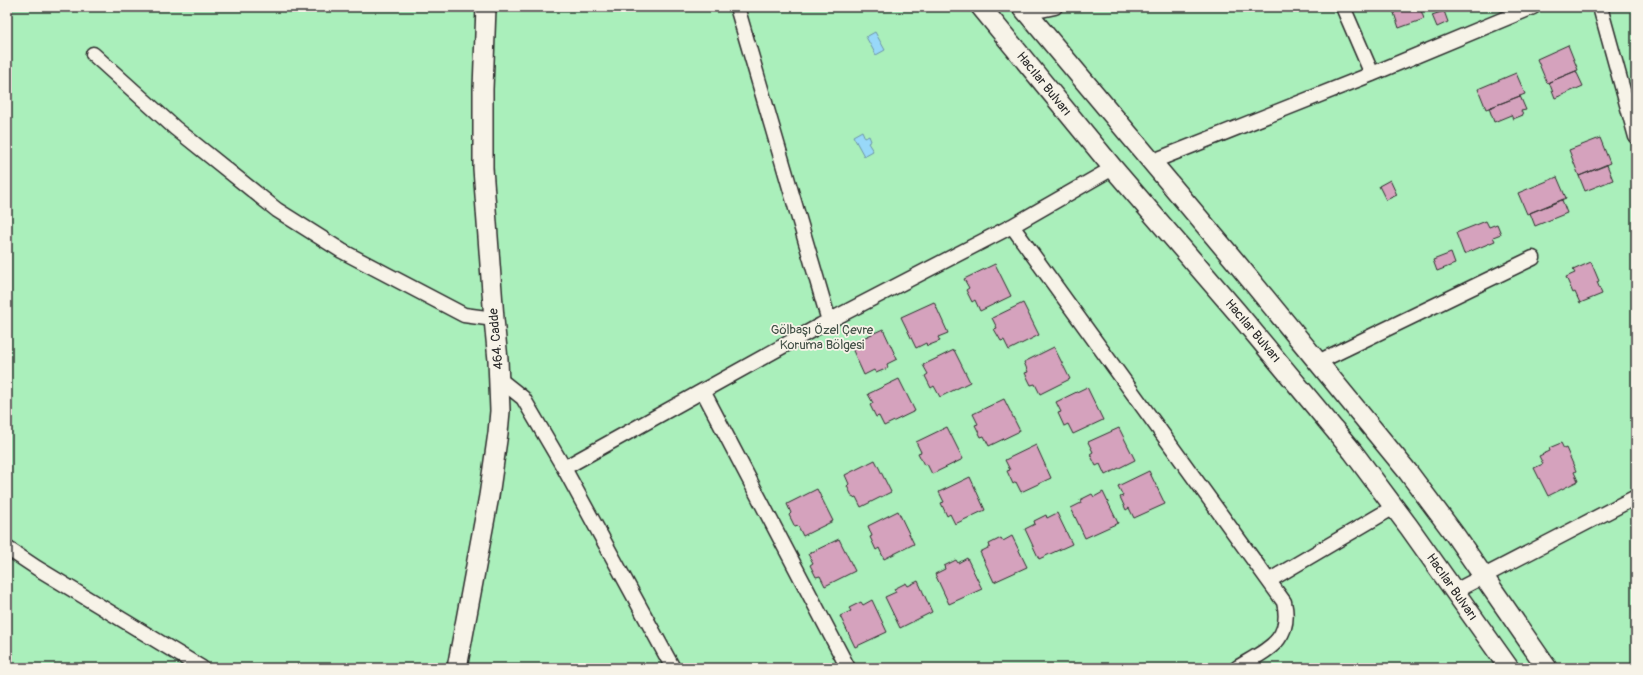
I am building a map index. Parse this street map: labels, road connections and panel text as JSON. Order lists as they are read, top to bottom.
{
  "streets": {
    "main road": ["Hacılar Bulvarı", "464. Cadde"]
  },
  "parks": ["Gölbaşı Özel Çevre Koruma Bölgesi"]
}
